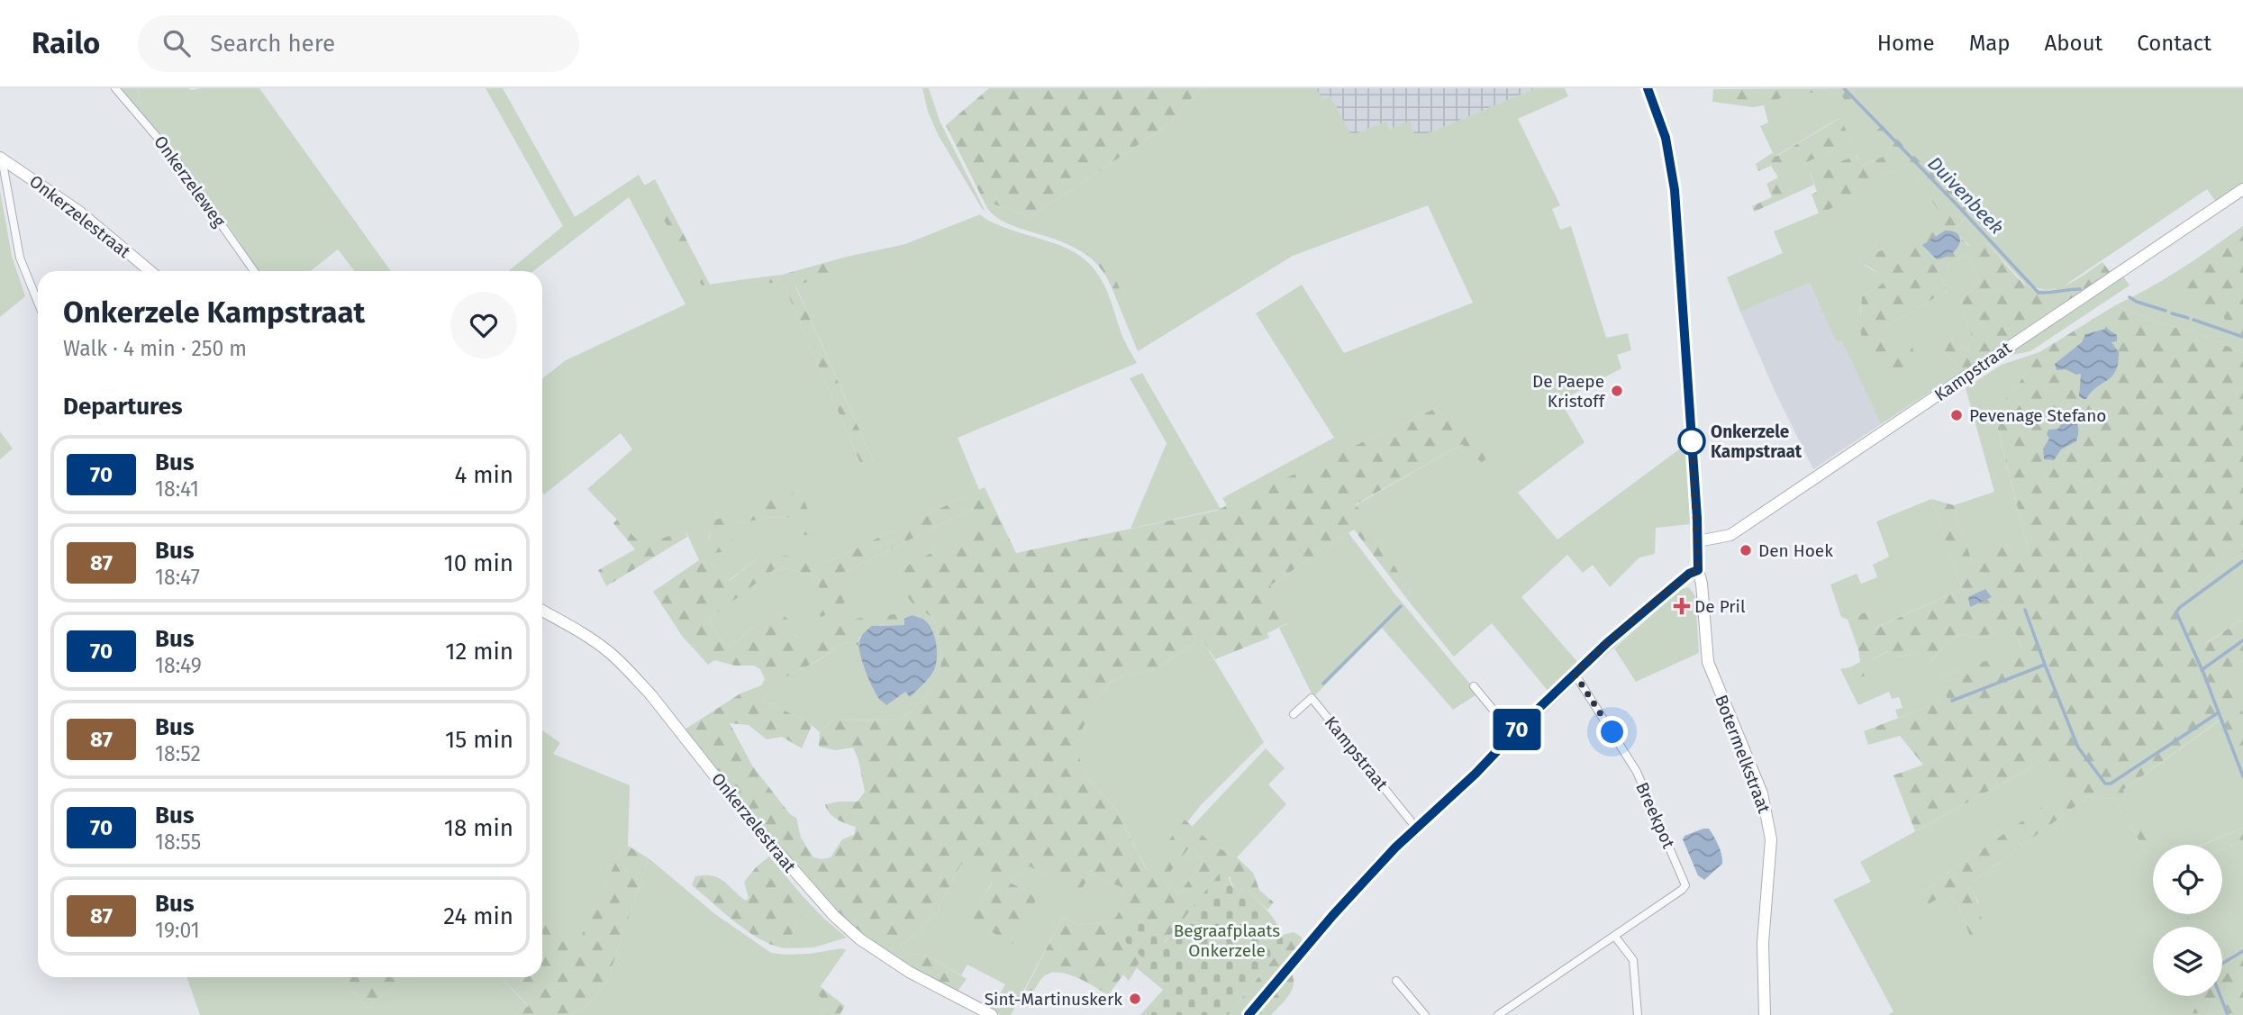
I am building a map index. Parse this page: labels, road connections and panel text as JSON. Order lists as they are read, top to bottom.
{
  "streets": {
    "street": [
      "Onkerzeleweg",
      "Onkerzelestraat",
      "Kampstraat",
      "Botermelkstraat",
      "Breekpot"
    ]
  },
  "crossings": [
    ["Kampstraat", "Botermelkstraat"]
  ],
  "water": ["Duivenbeek"],
  "parks": ["Begraafplaats Onkerzele"],
  "places": {
    "other": [
      "De Paepe Kristoff",
      "Pevenage Stefano",
      "Onkerzele Kampstraat",
      "Den Hoek",
      "Sint-Martinuskerk"
    ],
    "health": ["De Pril"]
  },
  "lines": ["bus line 70"],
  "page": {
    "header": "Railo",
    "search": "Search here",
    "nav": [
      "Home",
      "Map",
      "About",
      "Contact"
    ],
    "on_map": "70",
    "heading": [
      ["Onkerzele Kampstraat", "Walk · 4 min · 250 m"],
      "Departures"
    ],
    "list": [
      {
        "mark": "70",
        "name": "Bus",
        "note": "18:41",
        "value": "4 min"
      },
      {
        "mark": "87",
        "name": "Bus",
        "note": "18:47",
        "value": "10 min"
      },
      {
        "mark": "70",
        "name": "Bus",
        "note": "18:49",
        "value": "12 min"
      },
      {
        "mark": "87",
        "name": "Bus",
        "note": "18:52",
        "value": "15 min"
      },
      {
        "mark": "70",
        "name": "Bus",
        "note": "18:55",
        "value": "18 min"
      },
      {
        "mark": "87",
        "name": "Bus",
        "note": "19:01",
        "value": "24 min"
      }
    ]
  }
}
